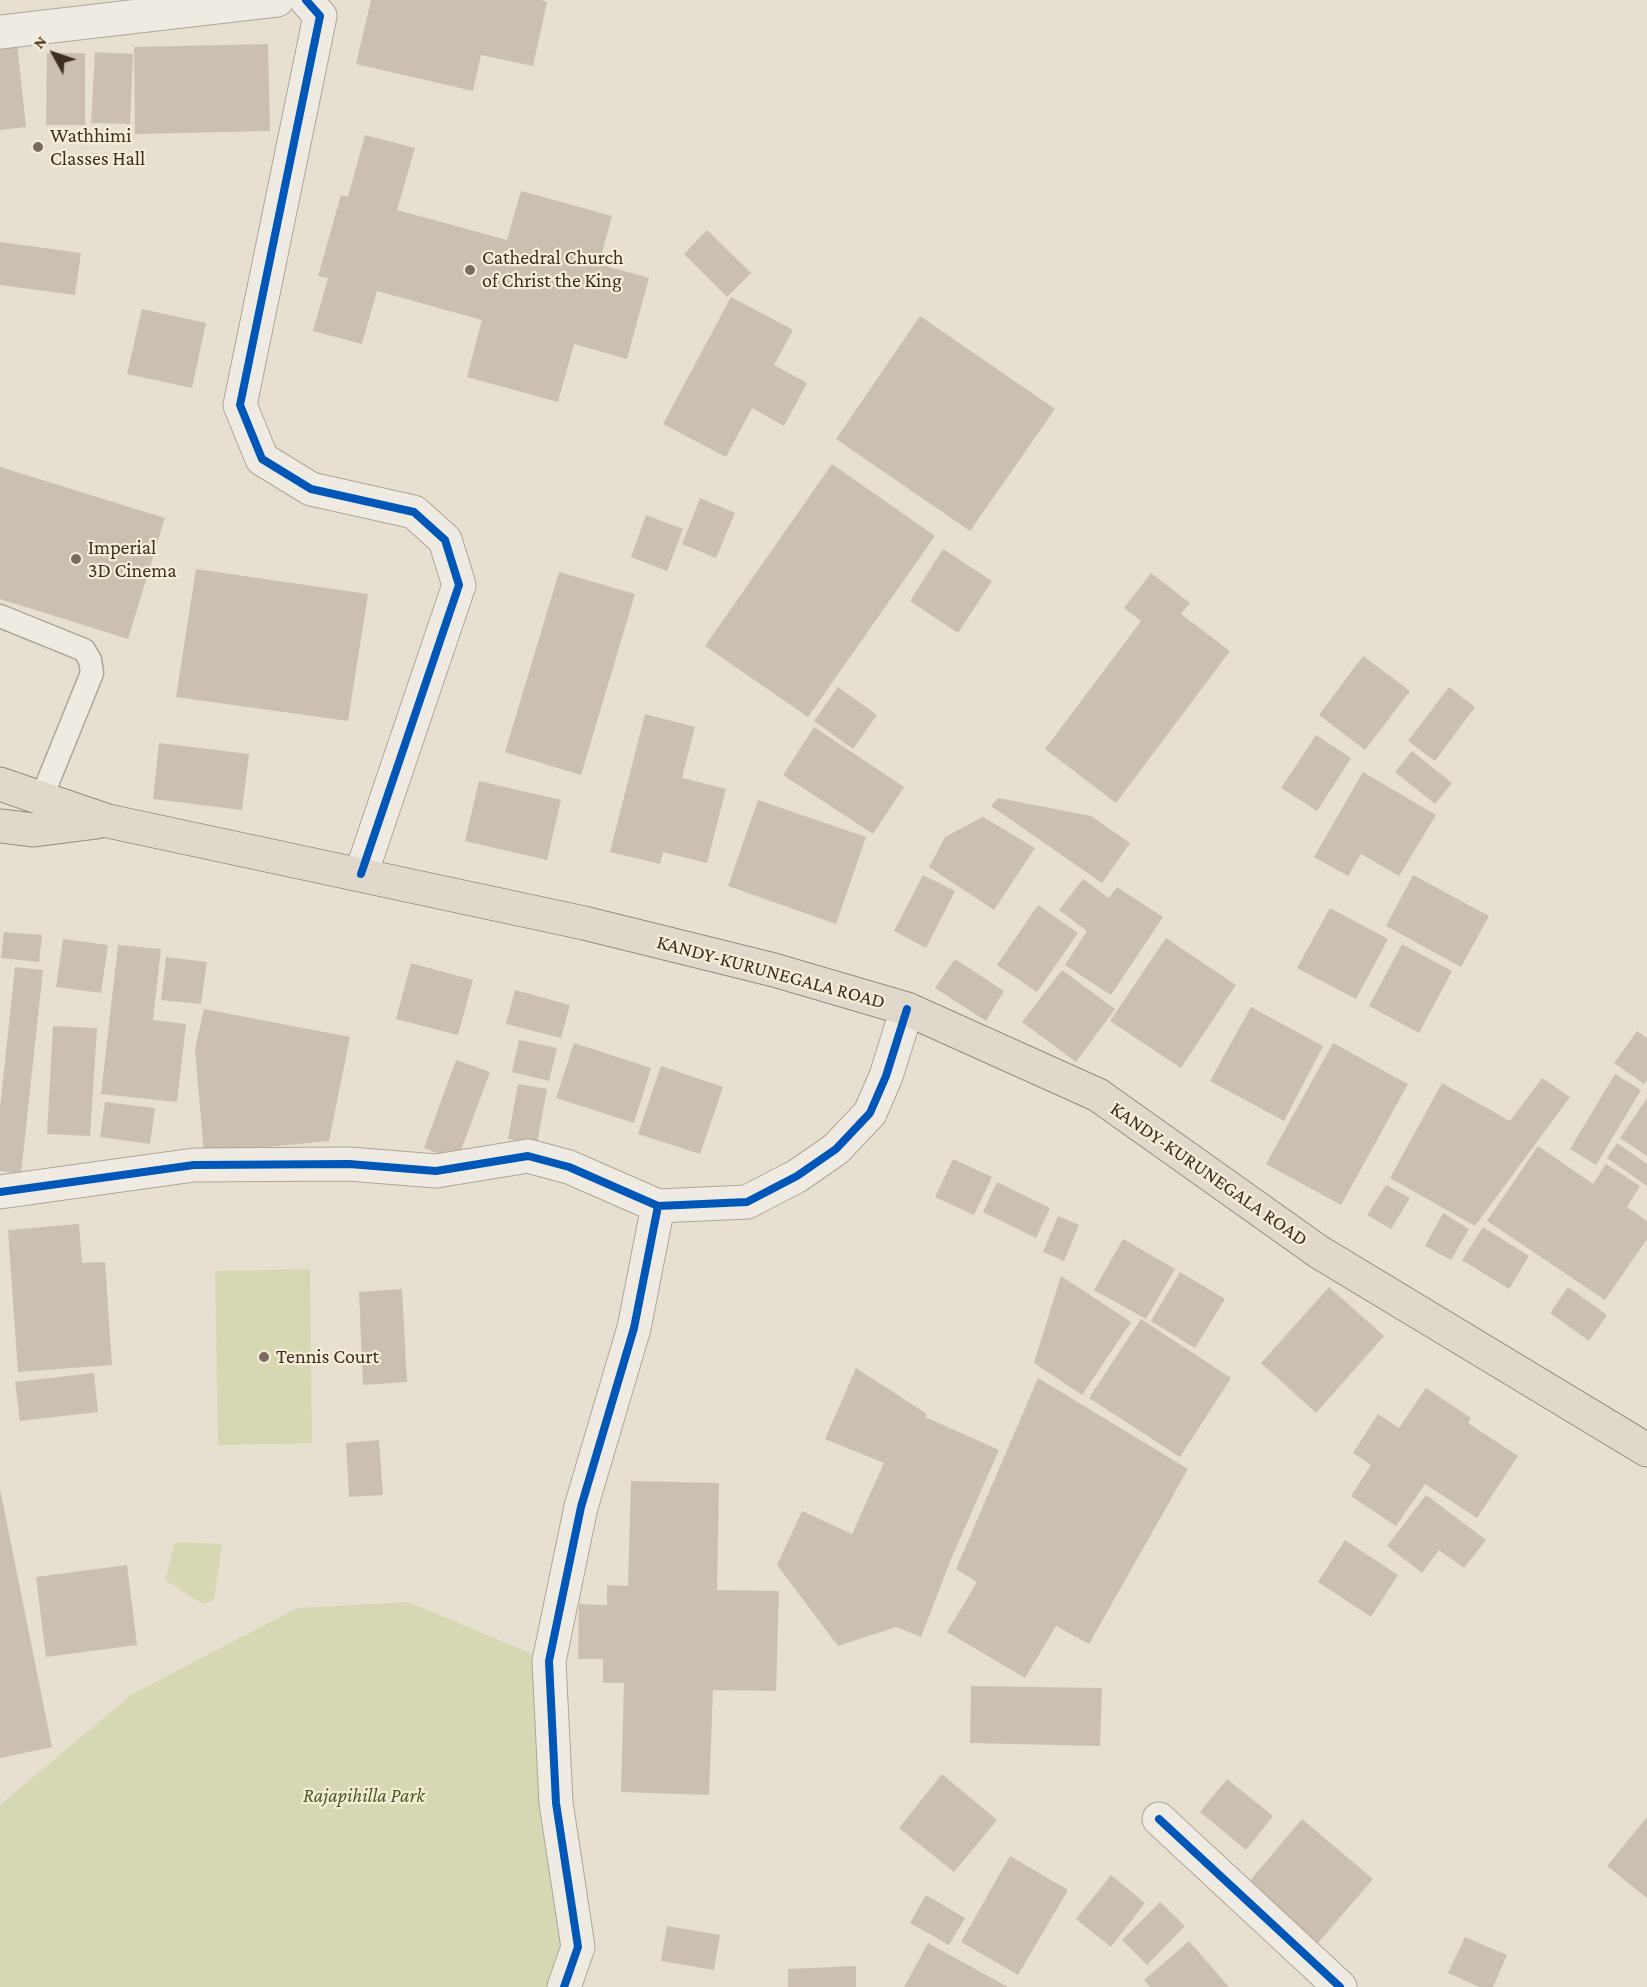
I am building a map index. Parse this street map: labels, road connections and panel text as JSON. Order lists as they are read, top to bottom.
{
  "streets": {
    "highway": ["KANDY-KURUNEGALA ROAD"]
  },
  "parks": ["Rajapihilla Park"],
  "places": [
    "Wathhimi Classes Hall",
    "Cathedral Church of Christ the King",
    "Imperial 3D Cinema",
    "Tennis Court"
  ],
  "north": "top left"
}
